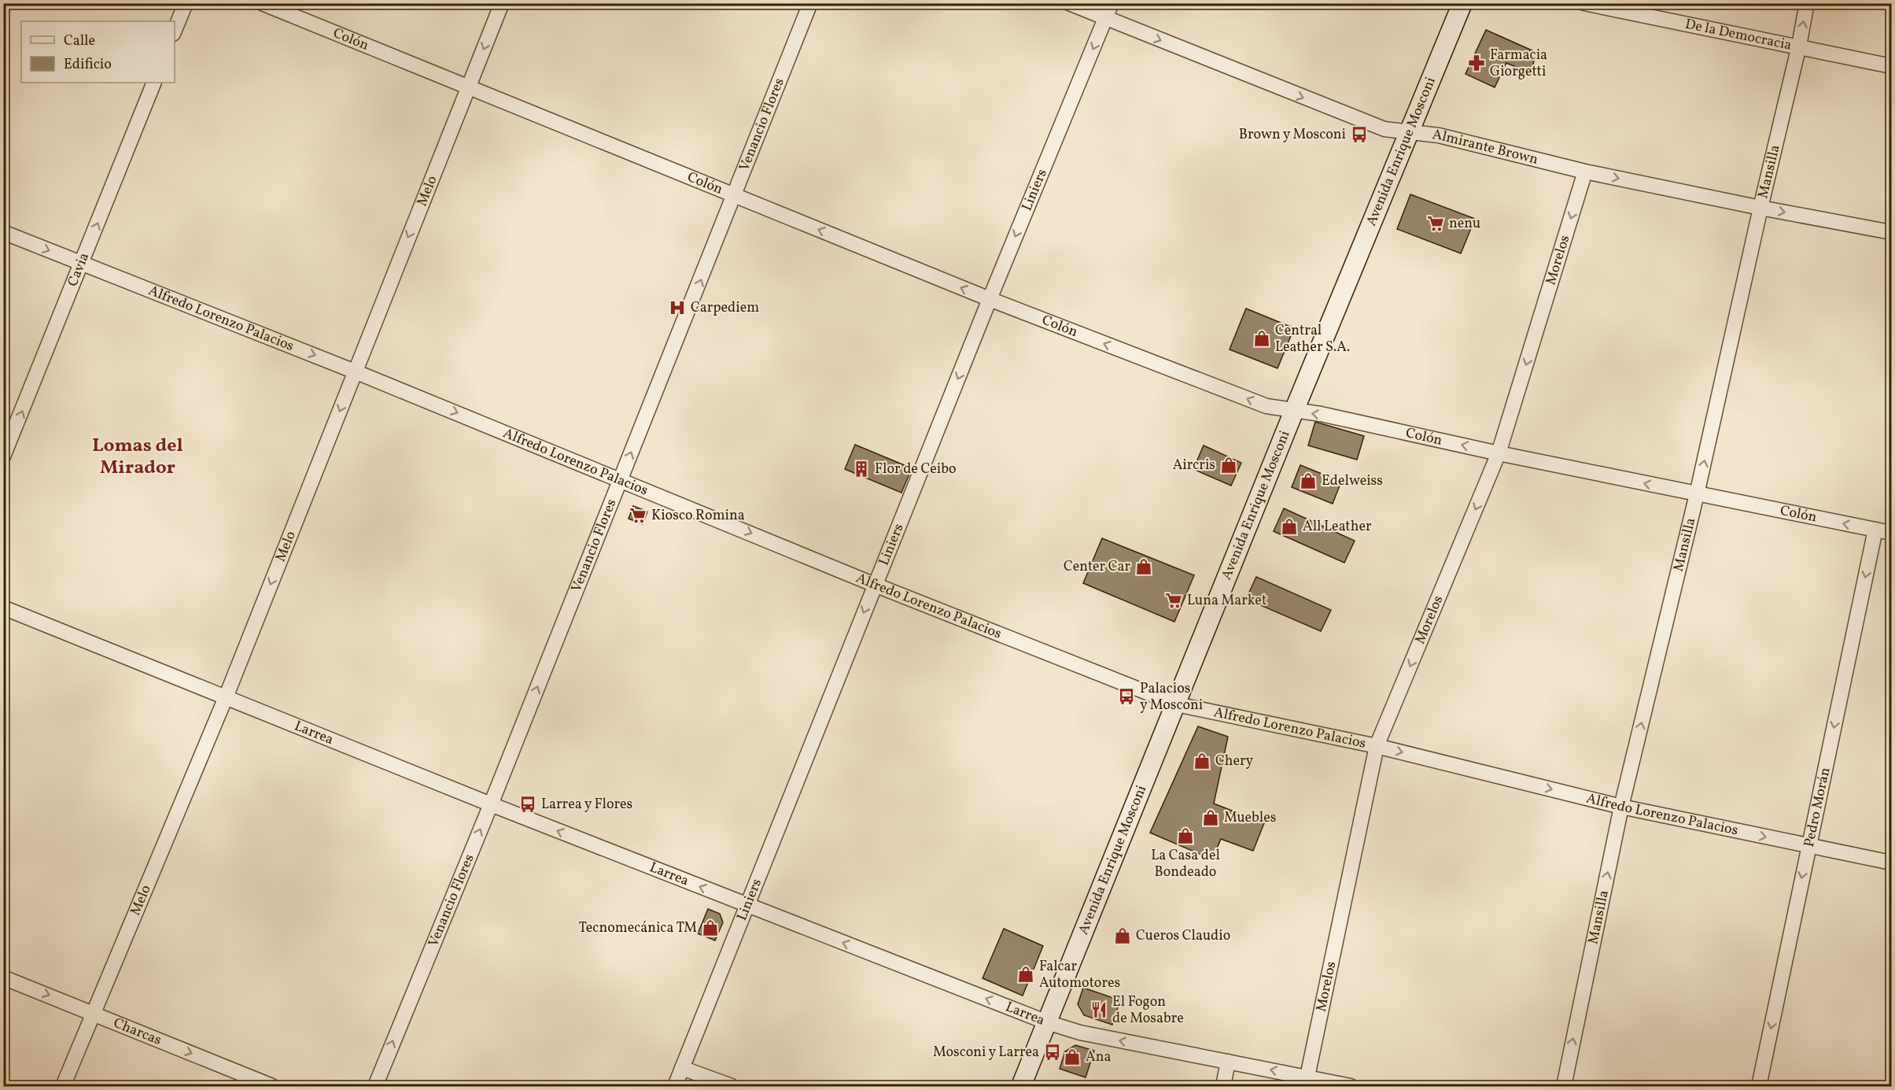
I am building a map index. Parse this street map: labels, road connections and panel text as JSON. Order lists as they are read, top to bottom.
{
  "streets": {
    "main road": ["Avenida Enrique Mosconi"],
    "street": [
      "De la Democracia",
      "Colón",
      "Venancio Flores",
      "Almirante Brown",
      "Mansilla",
      "Liniers",
      "Melo",
      "Morelos",
      "Cavia",
      "Alfredo Lorenzo Palacios",
      "Larrea",
      "Pedro Morán",
      "Charcas"
    ]
  },
  "crossings": [
    ["De la Democracia", "Mansilla"],
    ["Colón", "Venancio Flores"],
    ["Colón", "Avenida Enrique Mosconi"],
    ["Colón", "Mansilla"],
    ["Colón", "Liniers"],
    ["Colón", "Melo"],
    ["Colón", "Morelos"],
    ["Colón", "Pedro Morán"],
    ["Venancio Flores", "Alfredo Lorenzo Palacios"],
    ["Venancio Flores", "Larrea"],
    ["Almirante Brown", "Avenida Enrique Mosconi"],
    ["Almirante Brown", "Mansilla"],
    ["Almirante Brown", "Liniers"],
    ["Almirante Brown", "Morelos"],
    ["Avenida Enrique Mosconi", "Alfredo Lorenzo Palacios"],
    ["Avenida Enrique Mosconi", "Larrea"],
    ["Mansilla", "Alfredo Lorenzo Palacios"],
    ["Liniers", "Alfredo Lorenzo Palacios"],
    ["Liniers", "Larrea"],
    ["Melo", "Alfredo Lorenzo Palacios"],
    ["Melo", "Larrea"],
    ["Melo", "Charcas"],
    ["Morelos", "Alfredo Lorenzo Palacios"],
    ["Morelos", "Larrea"],
    ["Cavia", "Alfredo Lorenzo Palacios"],
    ["Alfredo Lorenzo Palacios", "Pedro Morán"]
  ],
  "one_way": [
    "Colón",
    "Venancio Flores",
    "Almirante Brown",
    "Mansilla",
    "Liniers",
    "Melo",
    "Morelos",
    "Cavia",
    "Alfredo Lorenzo Palacios",
    "Larrea",
    "Pedro Morán",
    "Charcas"
  ],
  "districts": ["Lomas del Mirador"],
  "places": {
    "pharmacy": ["Farmacia Giorgetti"],
    "bus stop": [
      "Brown y Mosconi",
      "Palacios y Mosconi",
      "Larrea y Flores",
      "Mosconi y Larrea"
    ],
    "supermarket": ["nenu", "Kiosco Romina", "Luna Market"],
    "hospital": ["Carpediem"],
    "shop": [
      "Central Leather S.A.",
      "Aircris",
      "Edelweiss",
      "All Leather",
      "Center Car",
      "Chery",
      "Muebles",
      "La Casa del Bondeado",
      "Tecnomecánica TM",
      "Cueros Claudio",
      "Falcar Automotores",
      "Ana"
    ],
    "building": ["Flor de Ceibo"],
    "restaurant": ["El Fogon de Mosabre"]
  },
  "legend": ["Calle", "Edificio"]
}
